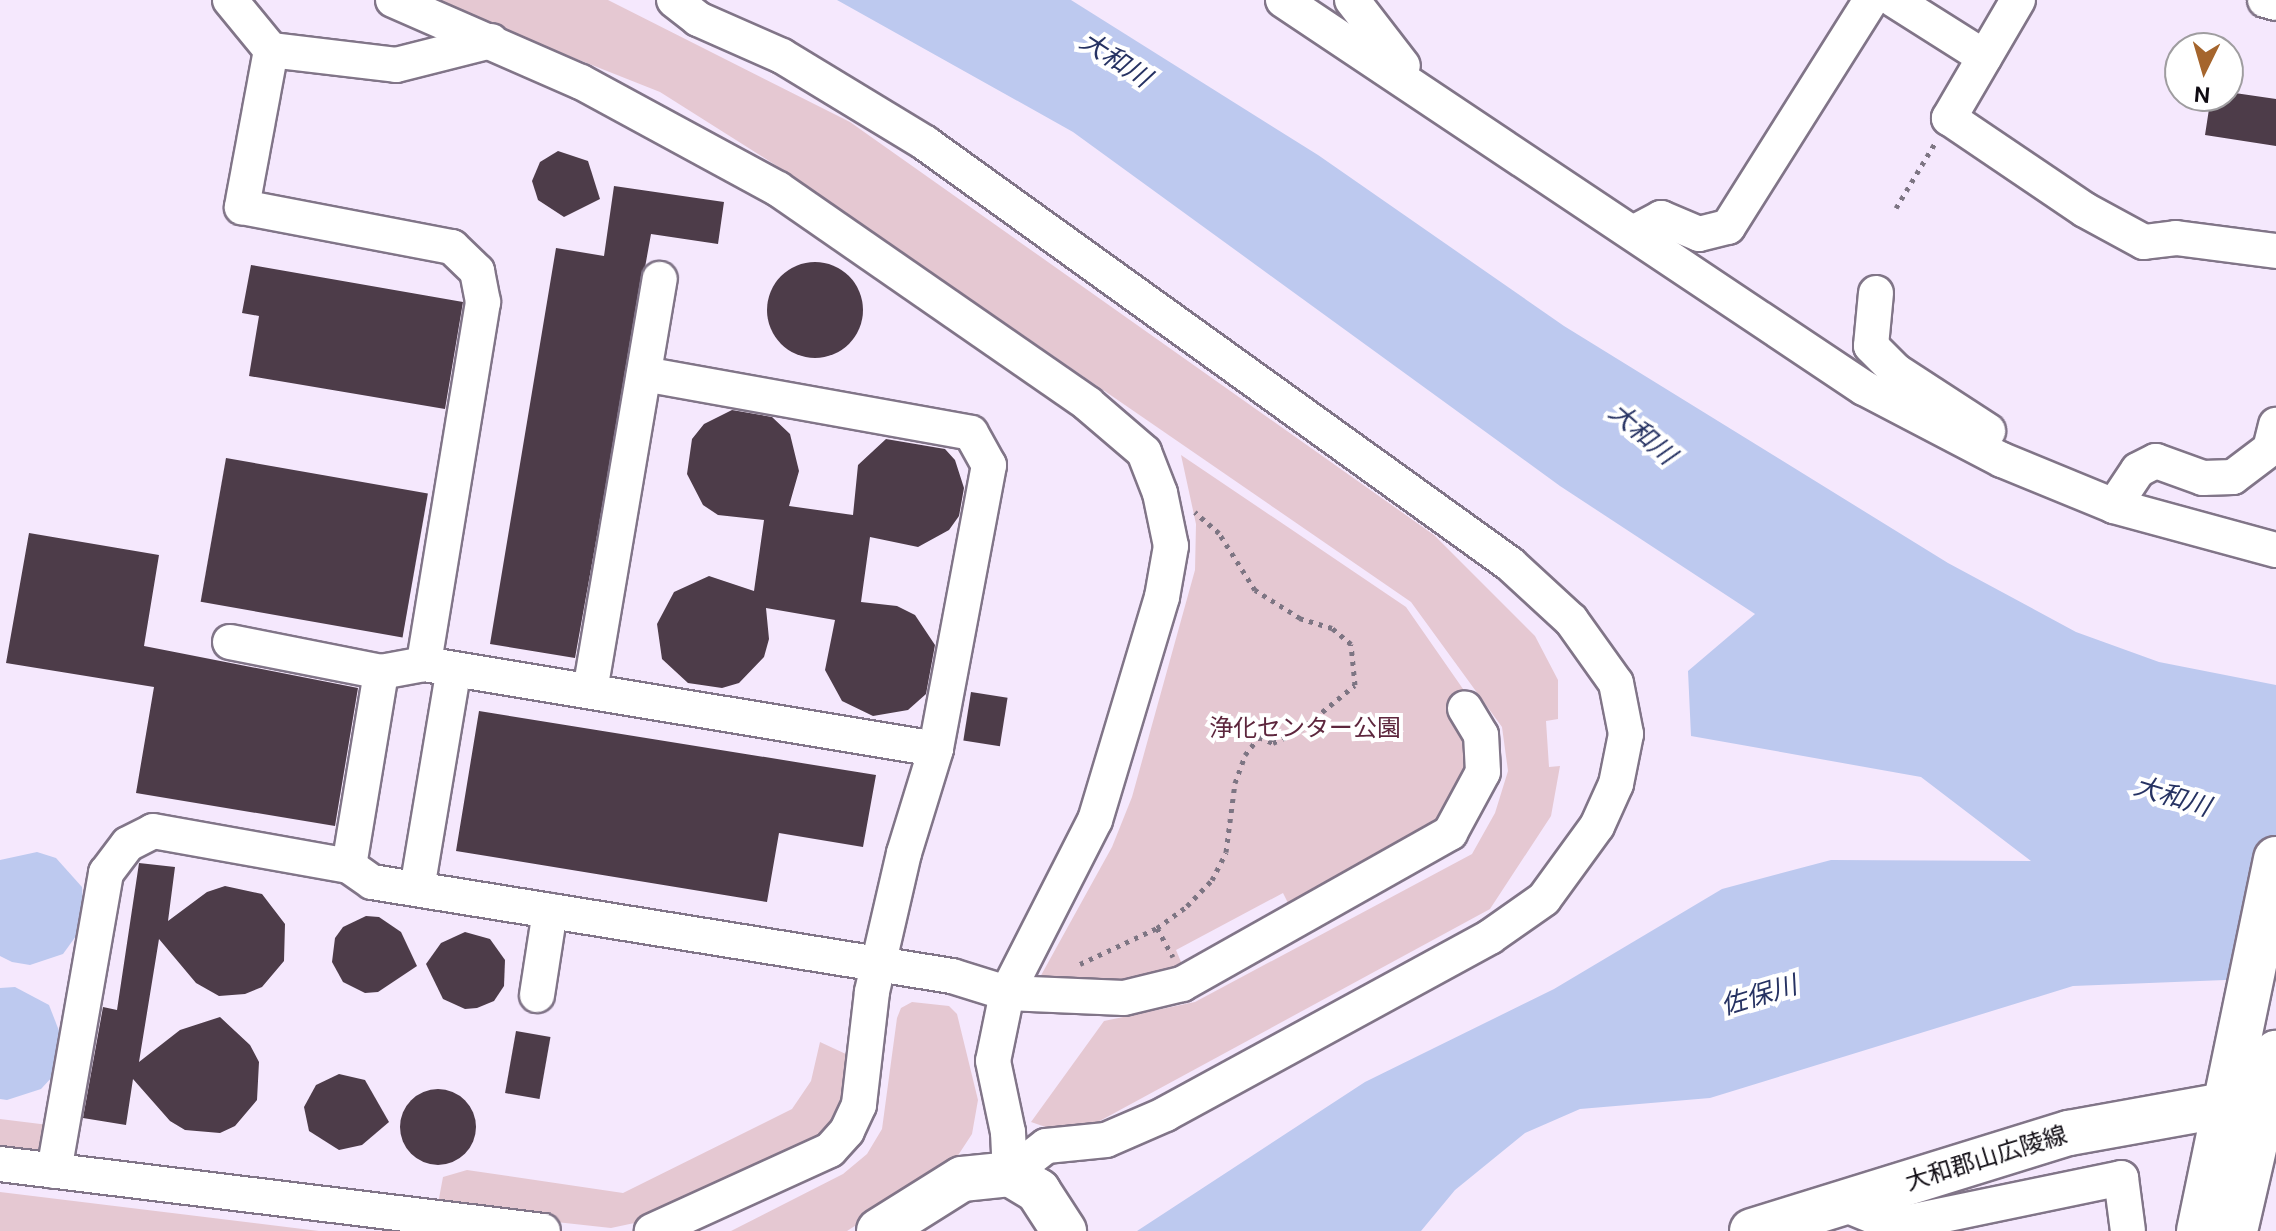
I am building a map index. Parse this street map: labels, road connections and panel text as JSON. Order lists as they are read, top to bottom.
{
  "streets": {
    "main road": ["大和郡山広陵線"]
  },
  "water": ["大和川", "佐保川"],
  "parks": ["浄化センター公園"],
  "north": "bottom"
}
